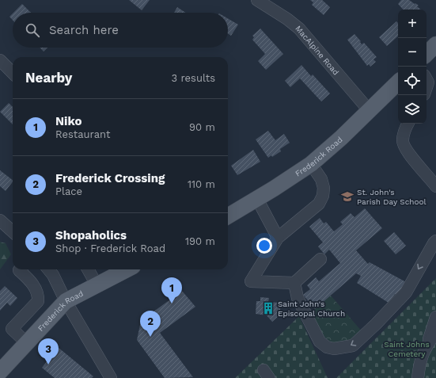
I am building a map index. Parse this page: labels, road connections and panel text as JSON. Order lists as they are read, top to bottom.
{
  "streets": {
    "main road": ["Frederick Road"],
    "street": ["MacAlpine Road"]
  },
  "crossings": [
    ["MacAlpine Road", "Frederick Road"]
  ],
  "parks": ["Saint Johns Cemetery"],
  "places": {
    "school or university": ["St. John's Parish Day School"],
    "building": ["Saint John's Episcopal Church"]
  },
  "page": {
    "map_buttons": ["+", "−"],
    "search": "Search here",
    "heading": ["Nearby", "3 results"],
    "list": [
      {
        "mark": "1",
        "name": "Niko",
        "note": "Restaurant",
        "value": "90 m"
      },
      {
        "mark": "2",
        "name": "Frederick Crossing",
        "note": "Place",
        "value": "110 m"
      },
      {
        "mark": "3",
        "name": "Shopaholics",
        "note": "Shop · Frederick Road",
        "value": "190 m"
      }
    ],
    "pins": ["1", "2", "3"]
  }
}
